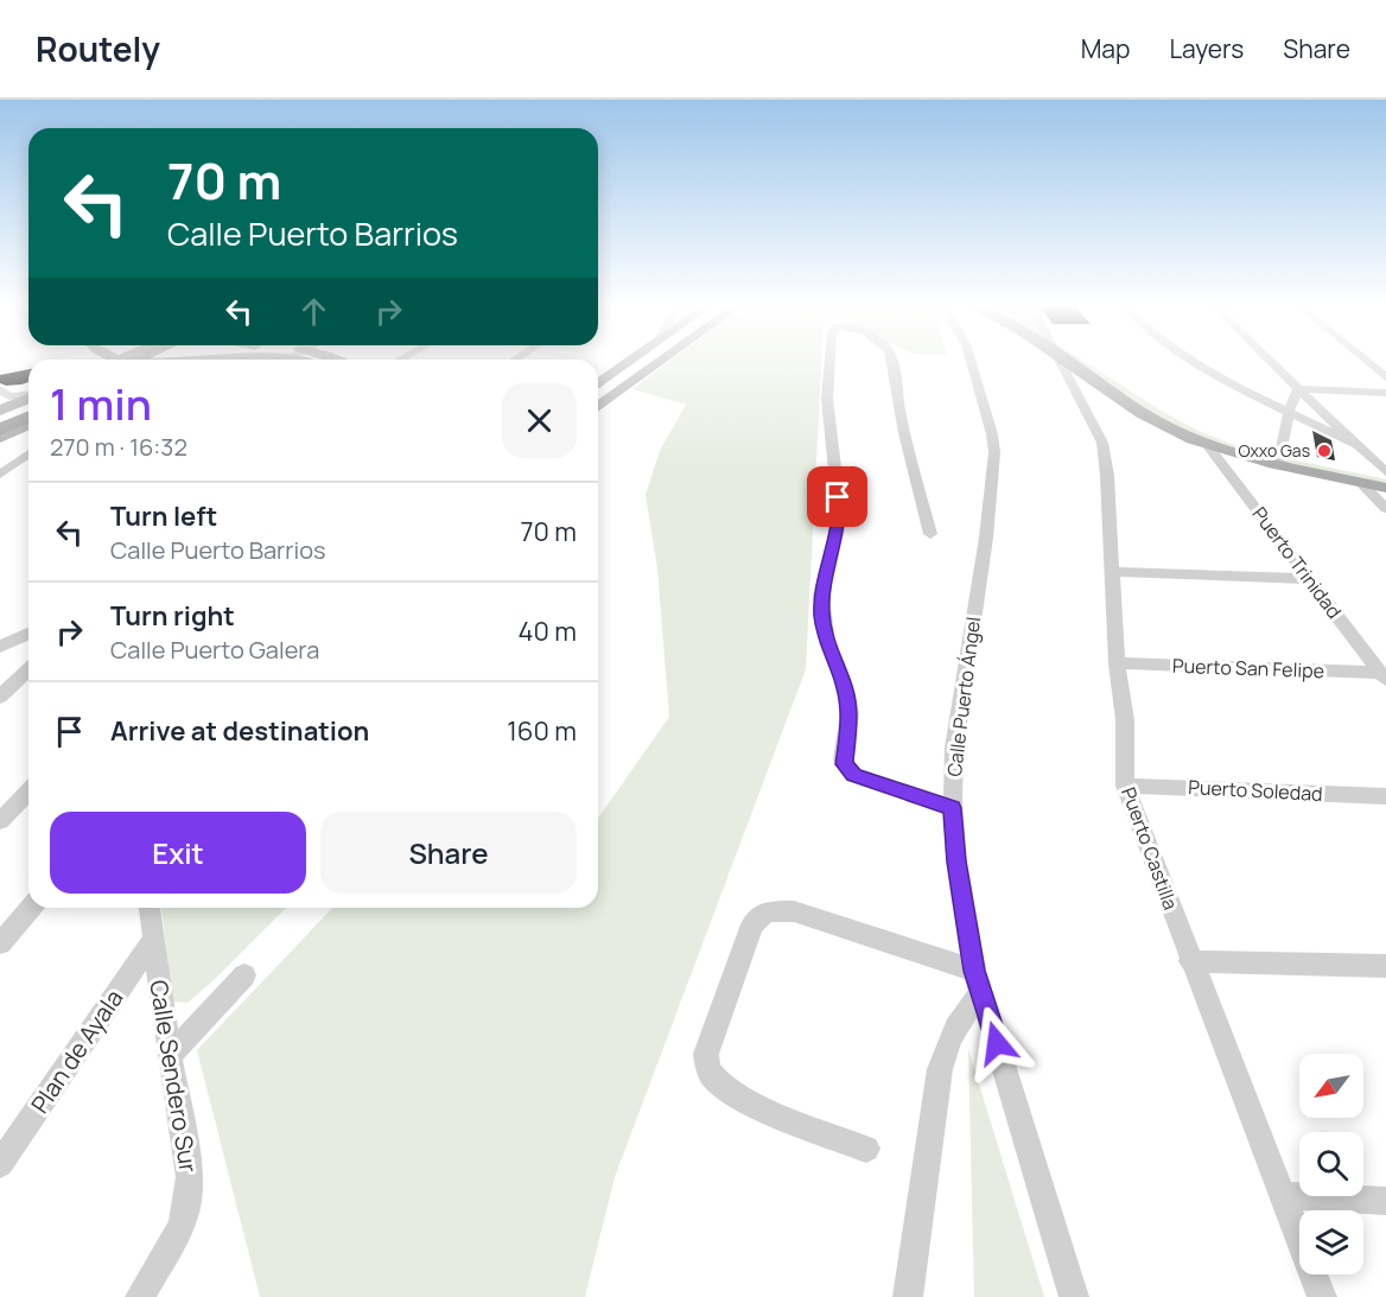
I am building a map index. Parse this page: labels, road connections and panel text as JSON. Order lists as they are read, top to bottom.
{
  "streets": {
    "street": [
      "Puerto Trinidad",
      "Puerto San Felipe",
      "Calle Puerto Ángel",
      "Puerto Soledad",
      "Puerto Castilla",
      "Plan de Ayala",
      "Calle Sendero Sur"
    ]
  },
  "crossings": [
    ["Puerto Trinidad", "Puerto San Felipe"],
    ["Puerto San Felipe", "Puerto Castilla"],
    ["Puerto Soledad", "Puerto Castilla"],
    ["Plan de Ayala", "Calle Sendero Sur"]
  ],
  "places": ["Oxxo Gas"],
  "north": "bottom left",
  "page": {
    "header": "Routely",
    "nav": ["Map", "Layers", "Share"],
    "turn": ["70 m", "Calle Puerto Barrios"],
    "heading": ["1 min", "270 m · 16:32"],
    "list": [
      {
        "name": "Turn left",
        "note": "Calle Puerto Barrios",
        "value": "70 m"
      },
      {
        "name": "Turn right",
        "note": "Calle Puerto Galera",
        "value": "40 m"
      },
      {
        "name": "Arrive at destination",
        "value": "160 m"
      }
    ],
    "buttons": ["Exit", "Share"]
  }
}
